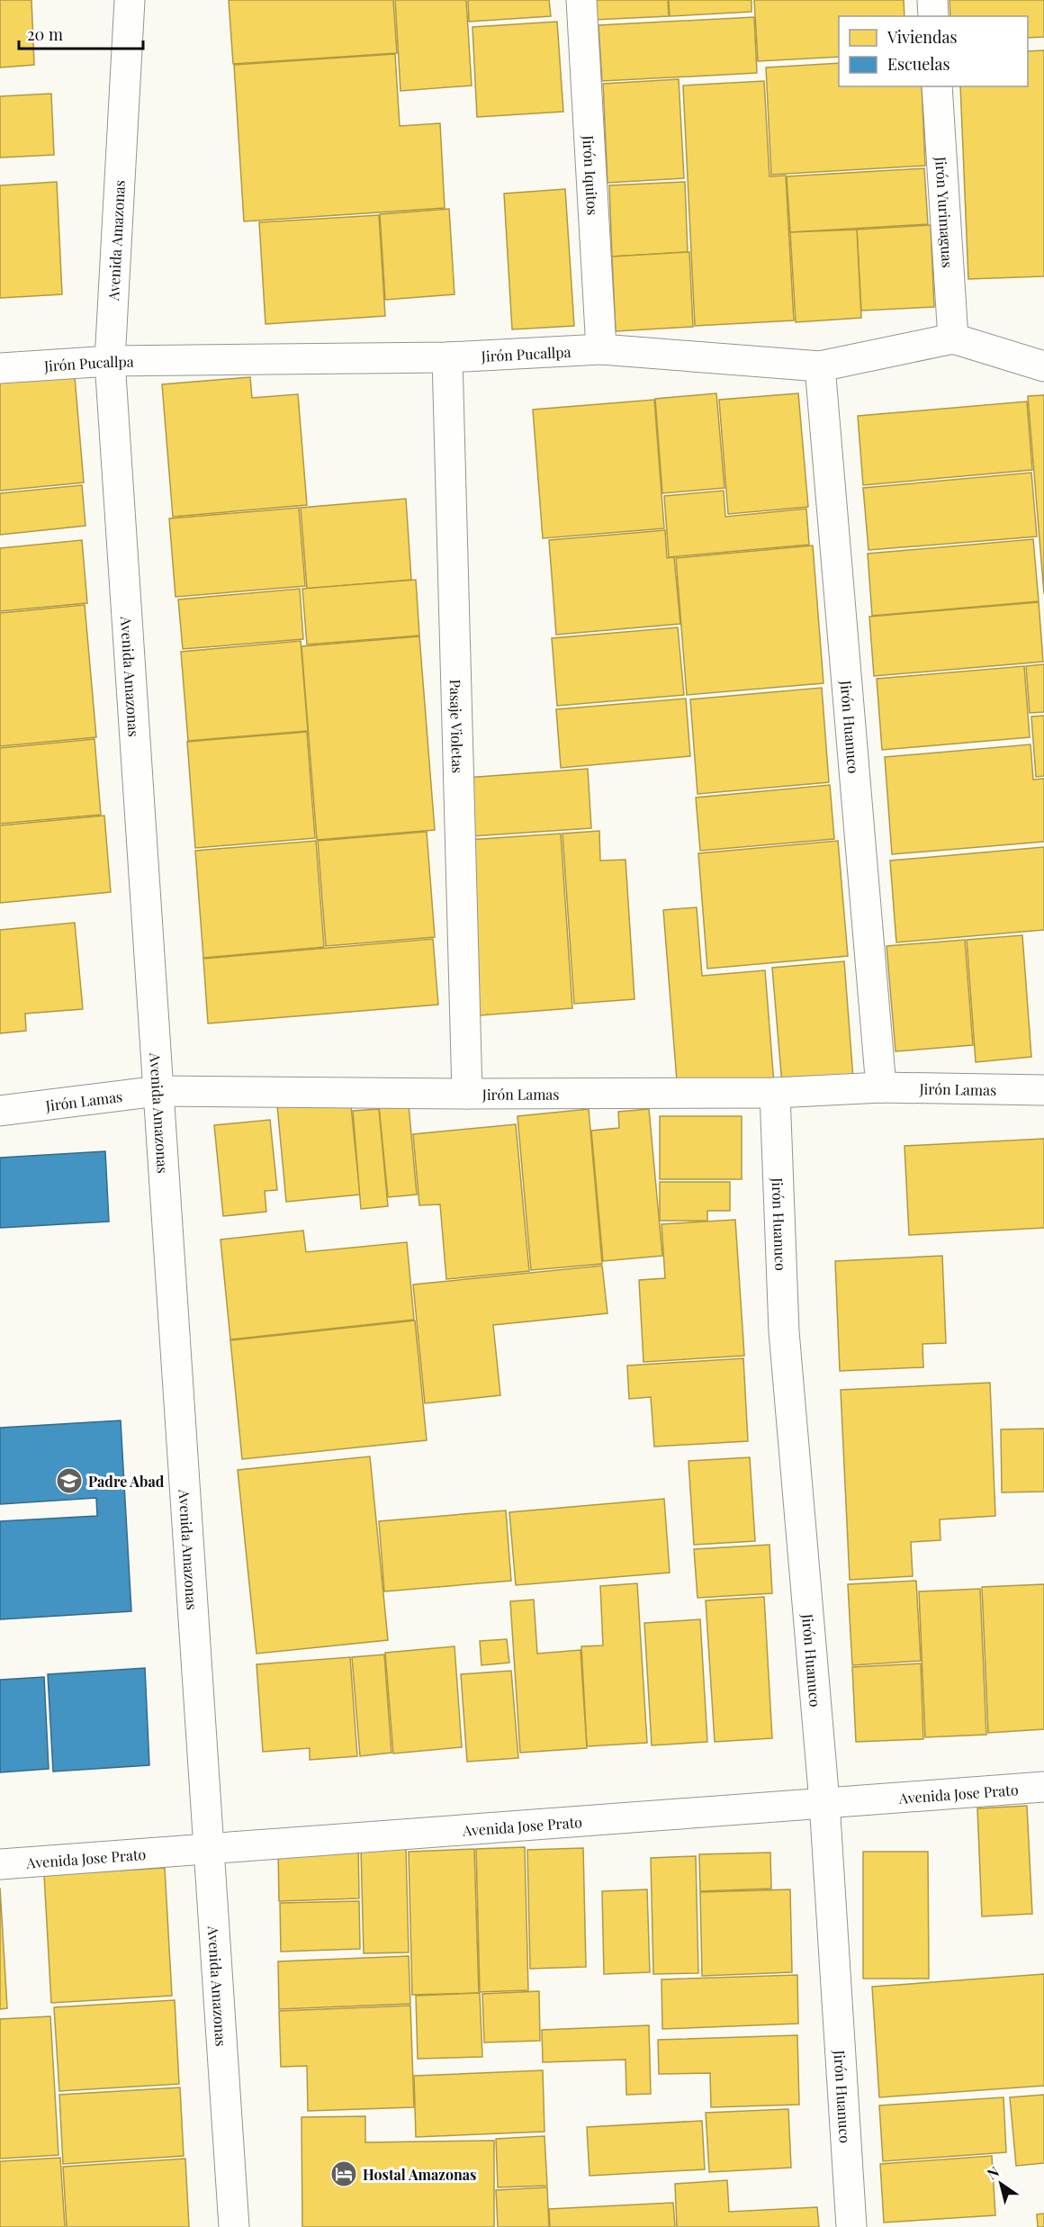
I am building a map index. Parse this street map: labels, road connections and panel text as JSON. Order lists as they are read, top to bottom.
{
  "streets": {
    "street": [
      "Jirón Iquitos",
      "Jirón Yurimaguas",
      "Avenida Amazonas",
      "Jirón Pucallpa",
      "Pasaje Violetas",
      "Jirón Huanuco",
      "Jirón Lamas",
      "Avenida Jose Prato"
    ]
  },
  "crossings": [
    ["Jirón Iquitos", "Jirón Pucallpa"],
    ["Jirón Yurimaguas", "Jirón Pucallpa"],
    ["Avenida Amazonas", "Jirón Pucallpa"],
    ["Avenida Amazonas", "Jirón Lamas"],
    ["Avenida Amazonas", "Avenida Jose Prato"],
    ["Jirón Pucallpa", "Pasaje Violetas"],
    ["Jirón Pucallpa", "Jirón Huanuco"],
    ["Pasaje Violetas", "Jirón Lamas"],
    ["Jirón Huanuco", "Jirón Lamas"],
    ["Jirón Huanuco", "Avenida Jose Prato"]
  ],
  "places": {
    "school or university": ["Padre Abad"],
    "hotel": ["Hostal Amazonas"]
  },
  "legend": ["Viviendas", "Escuelas"],
  "scale_bar": "20 m",
  "north": "top left"
}
